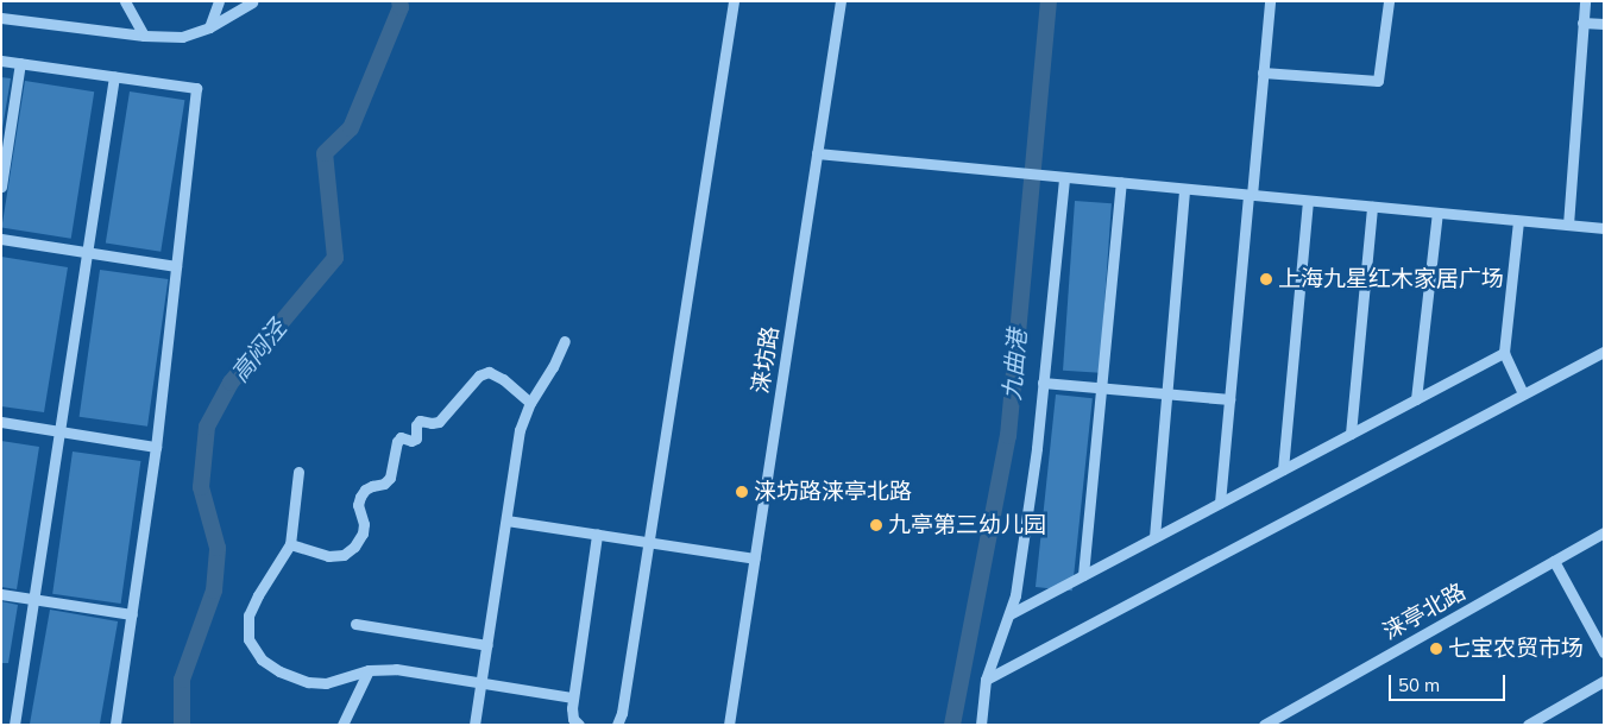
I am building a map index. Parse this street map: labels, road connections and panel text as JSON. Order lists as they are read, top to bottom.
{
  "streets": {
    "street": ["涞坊路", "涞亭北路"]
  },
  "water": ["高闷泾", "九曲港"],
  "places": [
    "上海九星红木家居广场",
    "涞坊路涞亭北路",
    "九亭第三幼儿园",
    "七宝农贸市场"
  ],
  "scale_bar": "50 m"
}
